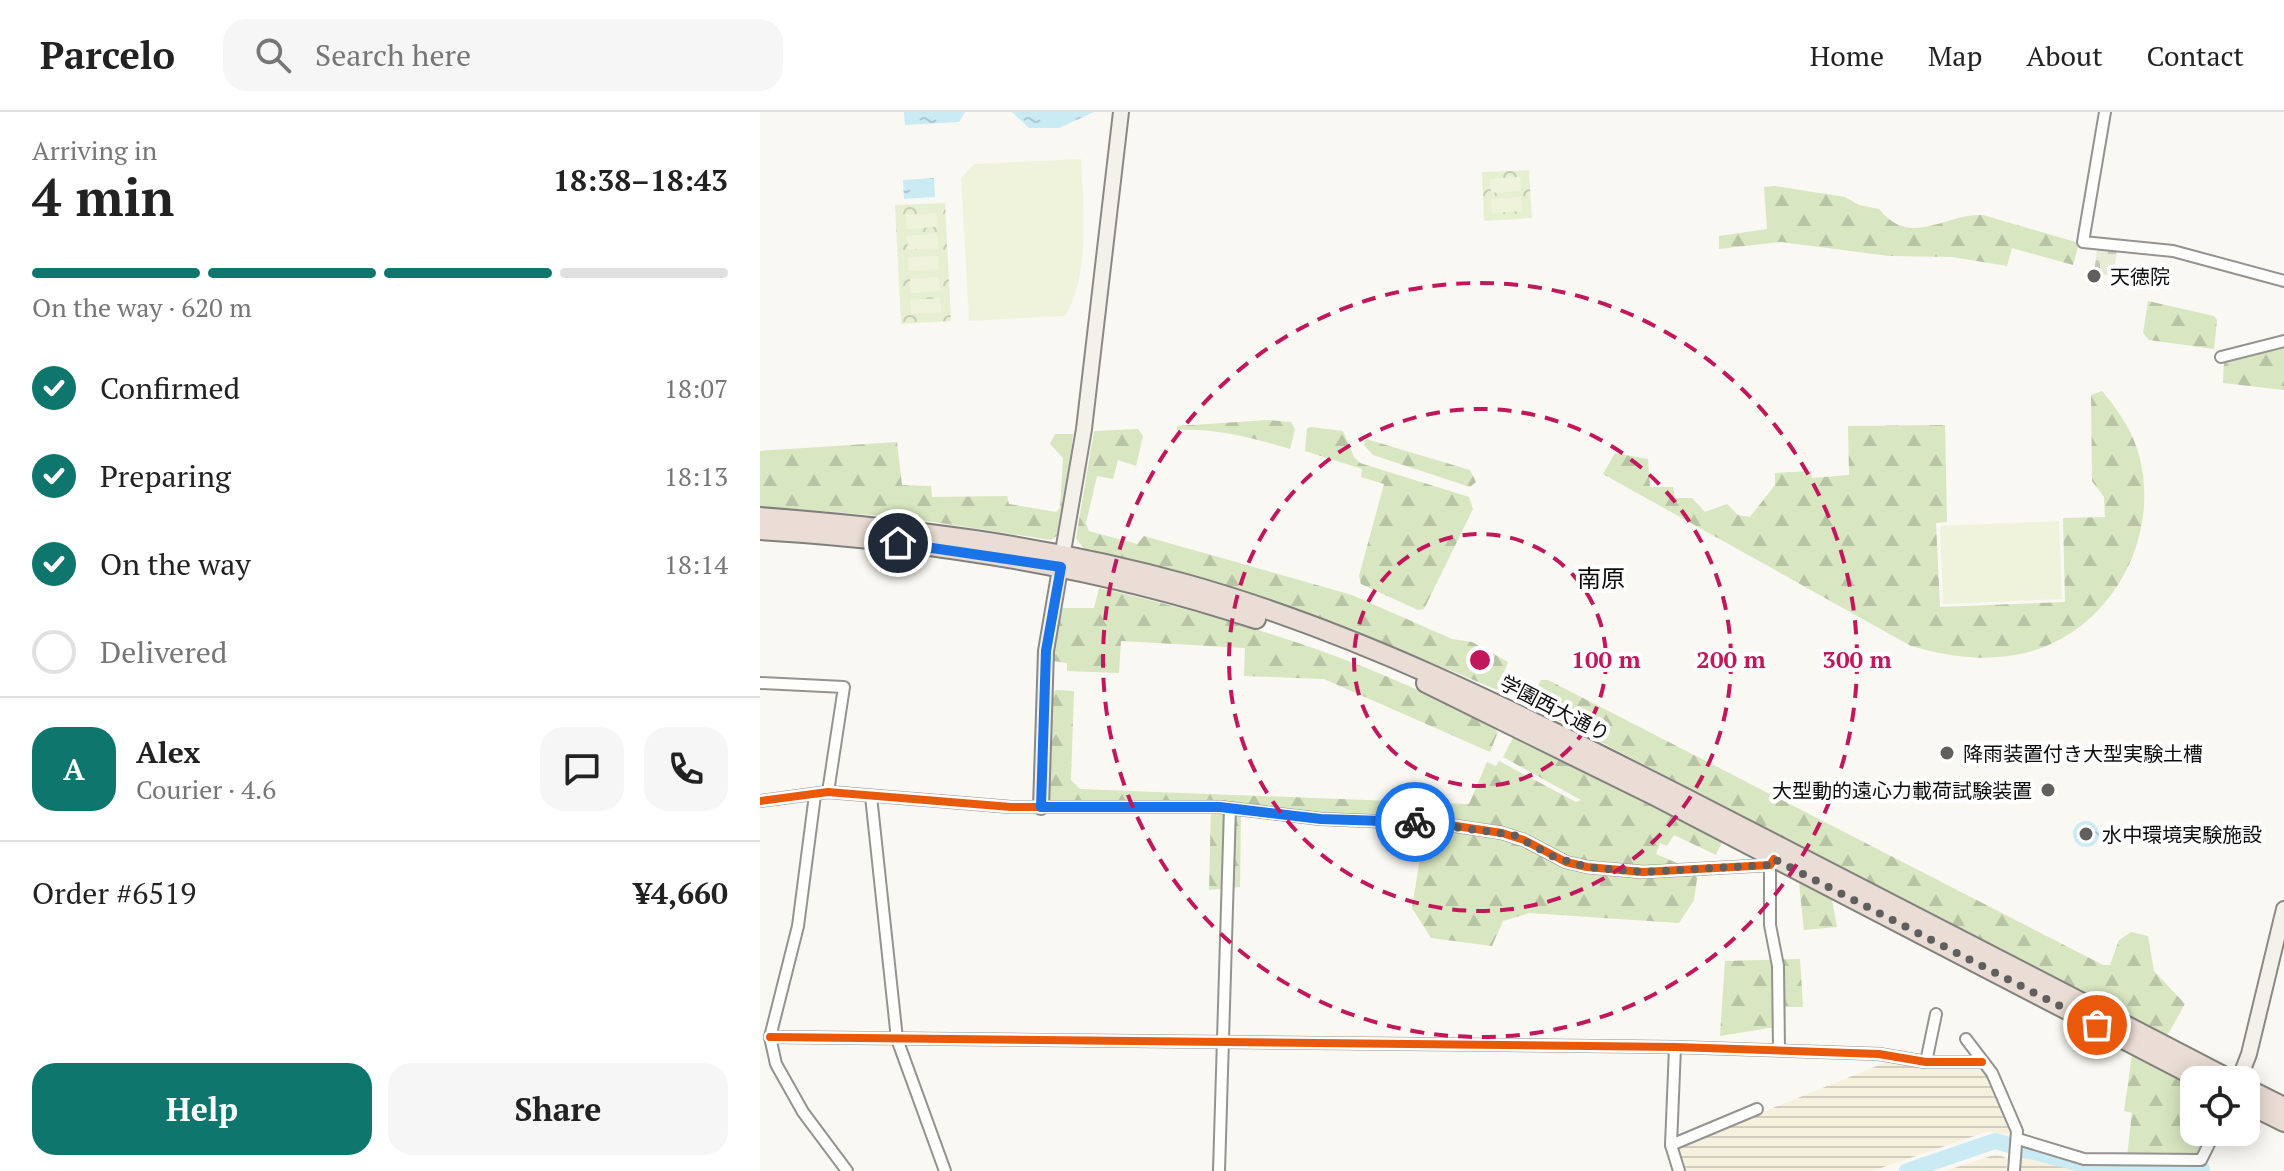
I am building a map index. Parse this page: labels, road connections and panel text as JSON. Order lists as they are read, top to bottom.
{
  "streets": {
    "highway": ["学園西大通り"]
  },
  "districts": ["南原"],
  "places": [
    "天徳院",
    "降雨装置付き大型実験土槽",
    "大型動的遠心力載荷試験装置",
    "水中環境実験施設"
  ],
  "page": {
    "header": "Parcelo",
    "search": "Search here",
    "nav": [
      "Home",
      "Map",
      "About",
      "Contact"
    ],
    "heading": ["4 min", "Arriving in", "18:38–18:43"],
    "panel": [
      "Alex",
      "Courier · 4.6",
      "Order #6519",
      "¥4,660"
    ],
    "bar": "On the way · 620 m",
    "list": [
      ["Confirmed", "18:07"],
      ["Preparing", "18:13"],
      ["On the way", "18:14"],
      "Delivered"
    ],
    "round": "A",
    "buttons": ["Help", "Share"]
  },
  "rings": ["100 m", "200 m", "300 m"]
}
